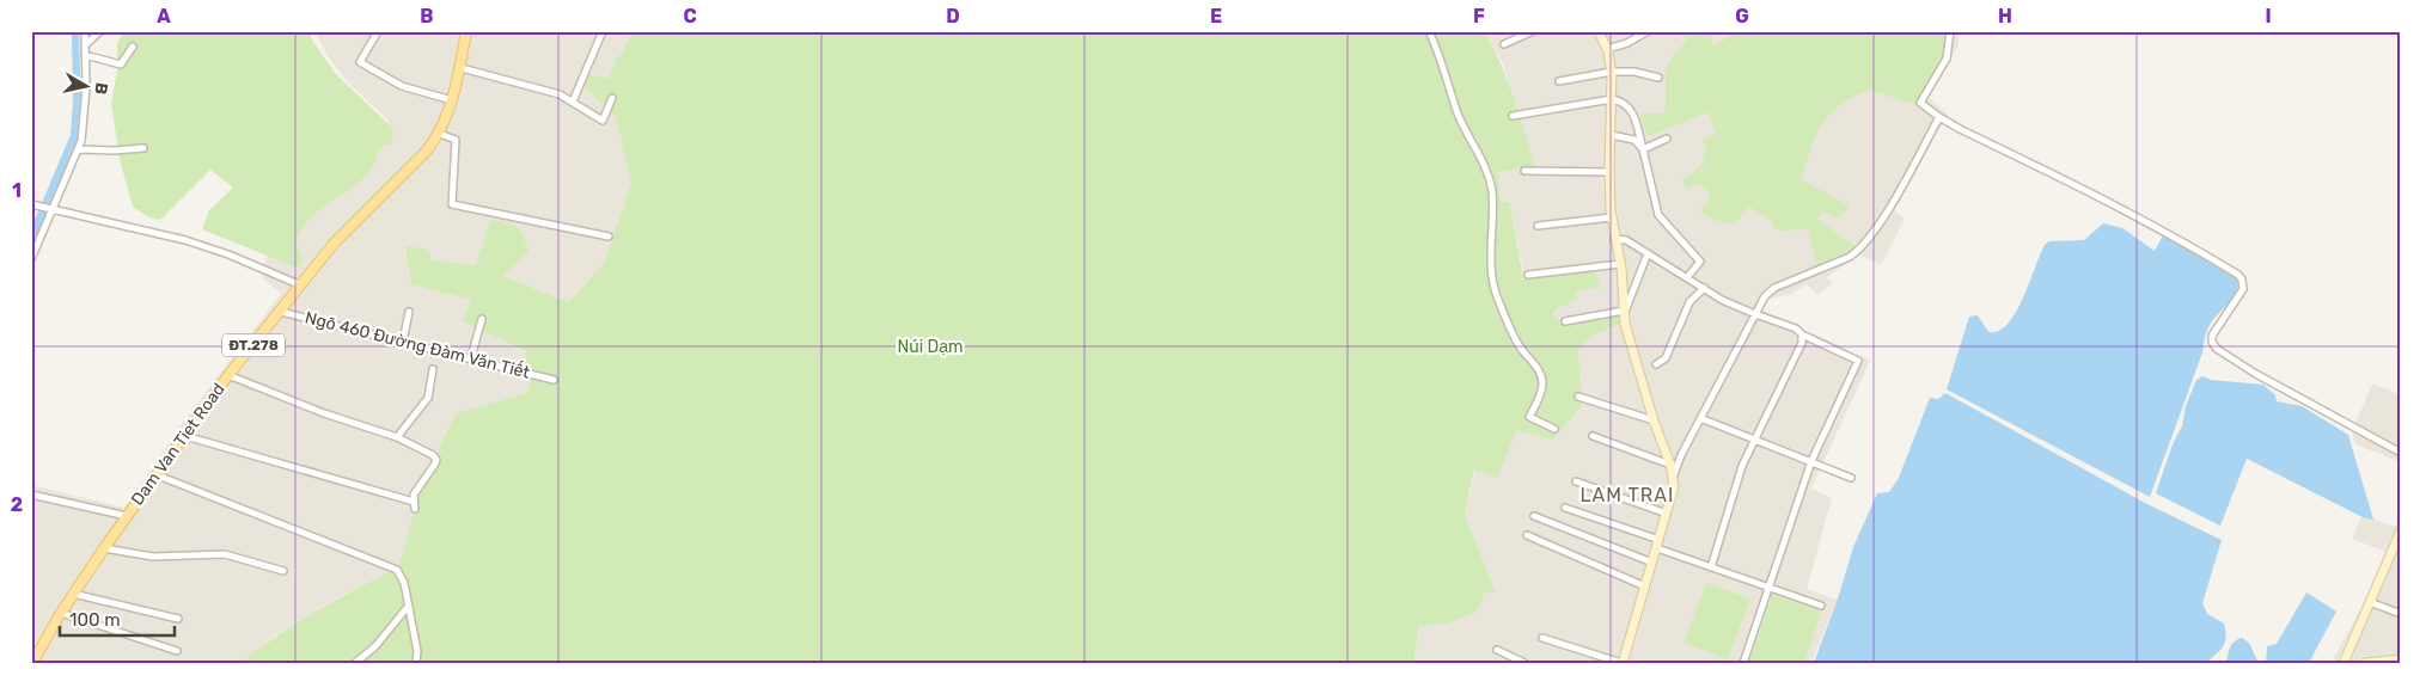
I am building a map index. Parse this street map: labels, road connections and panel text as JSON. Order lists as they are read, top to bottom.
{
  "streets": {
    "main road": ["ĐT.278", "Dam Van Tiet Road"],
    "street": ["Ngõ 460 Đường Đàm Văn Tiết"]
  },
  "crossings": [
    ["Ngõ 460 Đường Đàm Văn Tiết", "Dam Van Tiet Road"]
  ],
  "districts": ["LAM TRAI"],
  "parks": ["Núi Dạm"],
  "scale_bar": "100 m",
  "north": "right",
  "grid": {
    "columns": [
      "A",
      "B",
      "C",
      "D",
      "E",
      "F",
      "G",
      "H",
      "I"
    ],
    "rows": ["1", "2"]
  }
}
